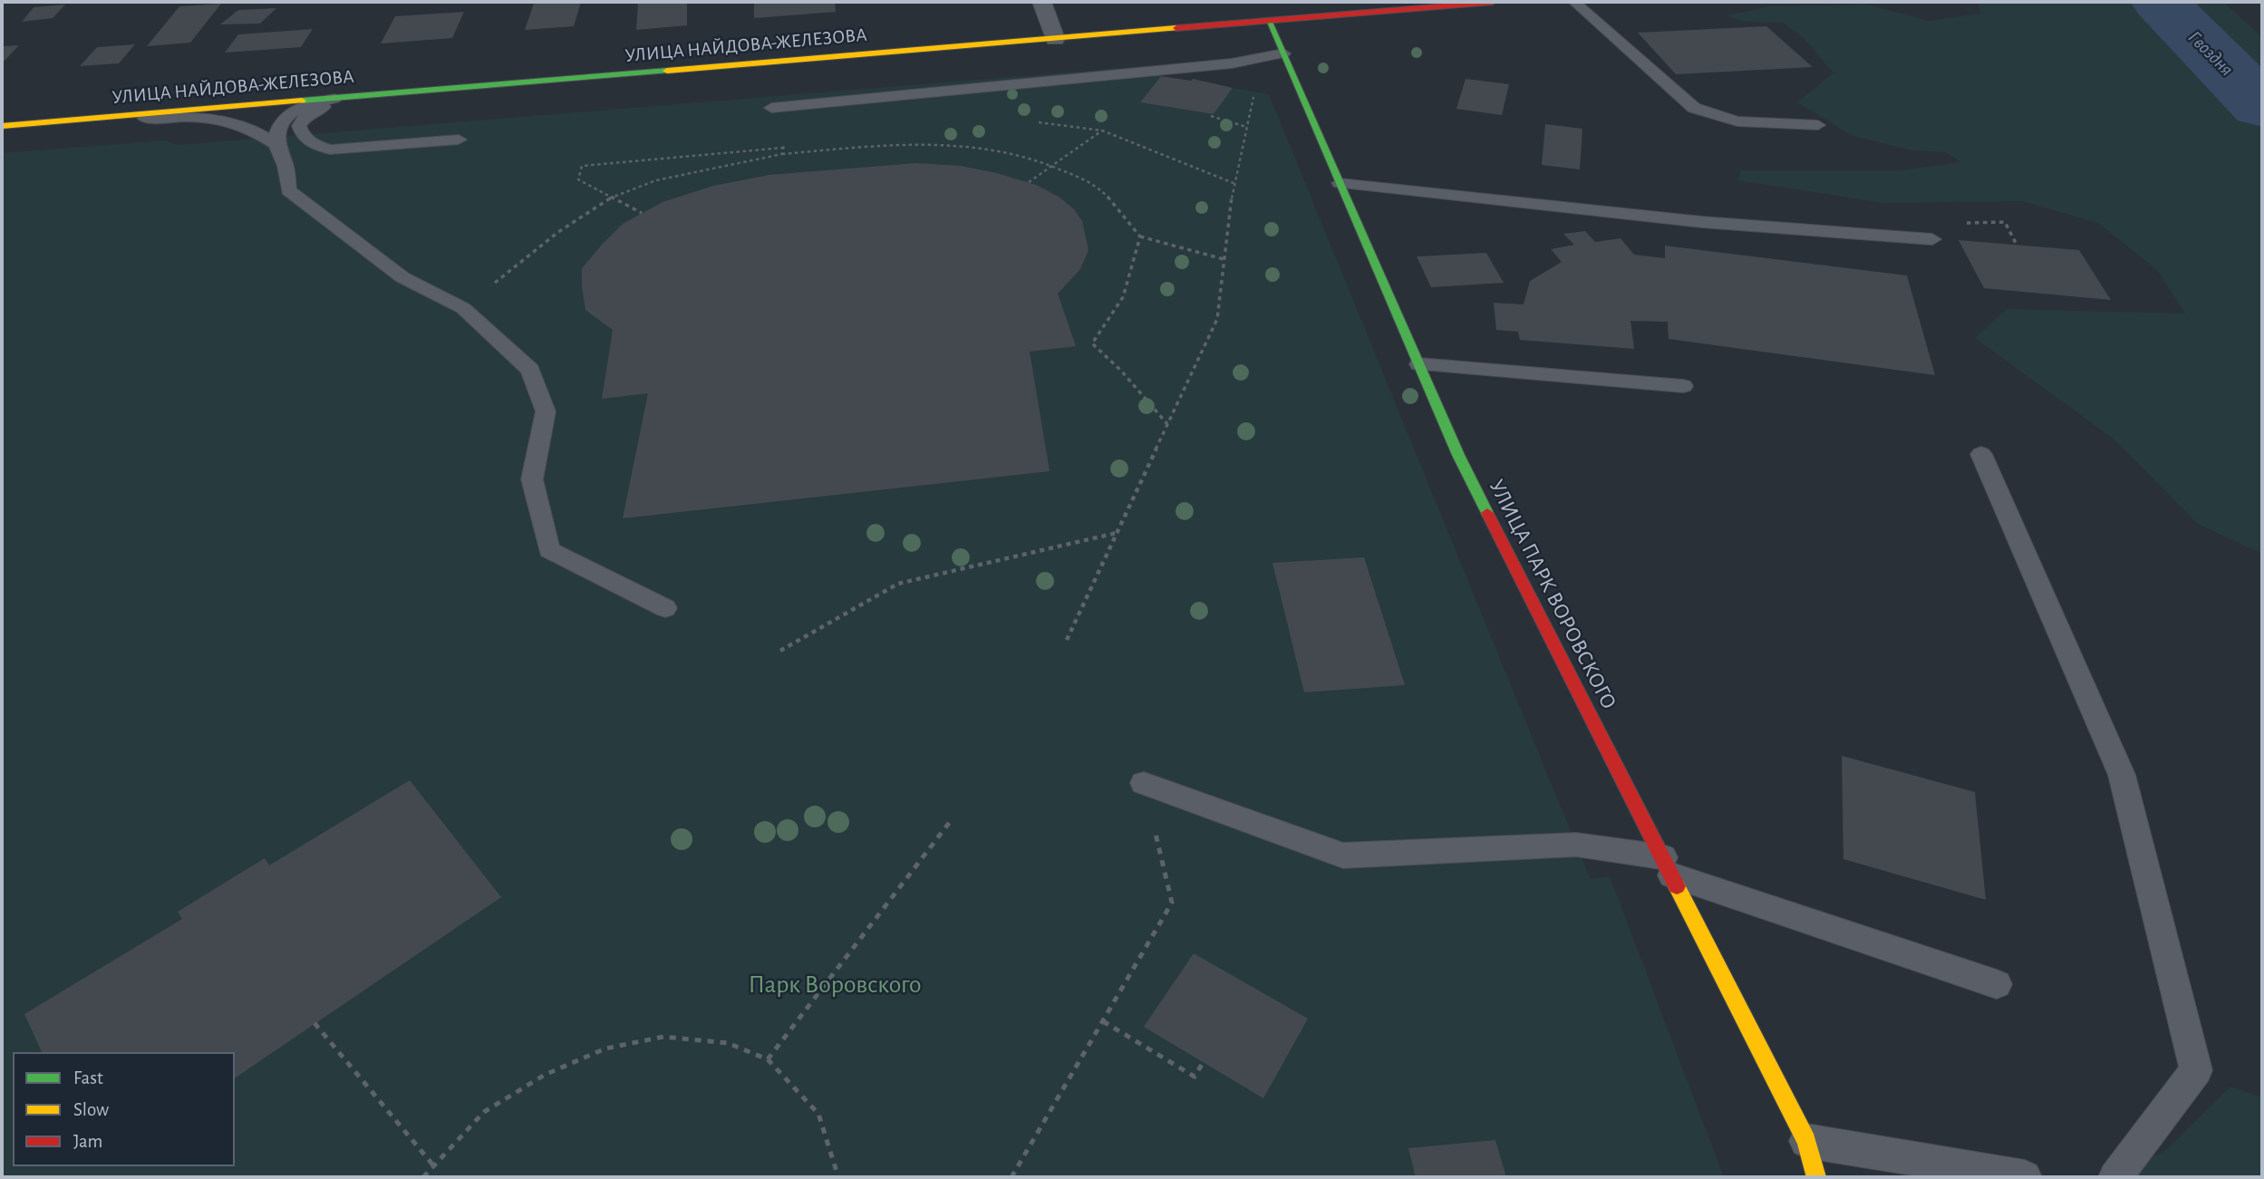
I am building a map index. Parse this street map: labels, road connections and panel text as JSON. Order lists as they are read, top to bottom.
{
  "streets": {
    "main road": ["УЛИЦА НАЙДОВА-ЖЕЛЕЗОВА", "УЛИЦА ПАРК ВОРОВСКОГО"]
  },
  "crossings": [
    ["УЛИЦА НАЙДОВА-ЖЕЛЕЗОВА", "УЛИЦА ПАРК ВОРОВСКОГО"]
  ],
  "water": ["Гвоздня"],
  "parks": ["Парк Воровского"],
  "legend": ["Fast", "Slow", "Jam"]
}
